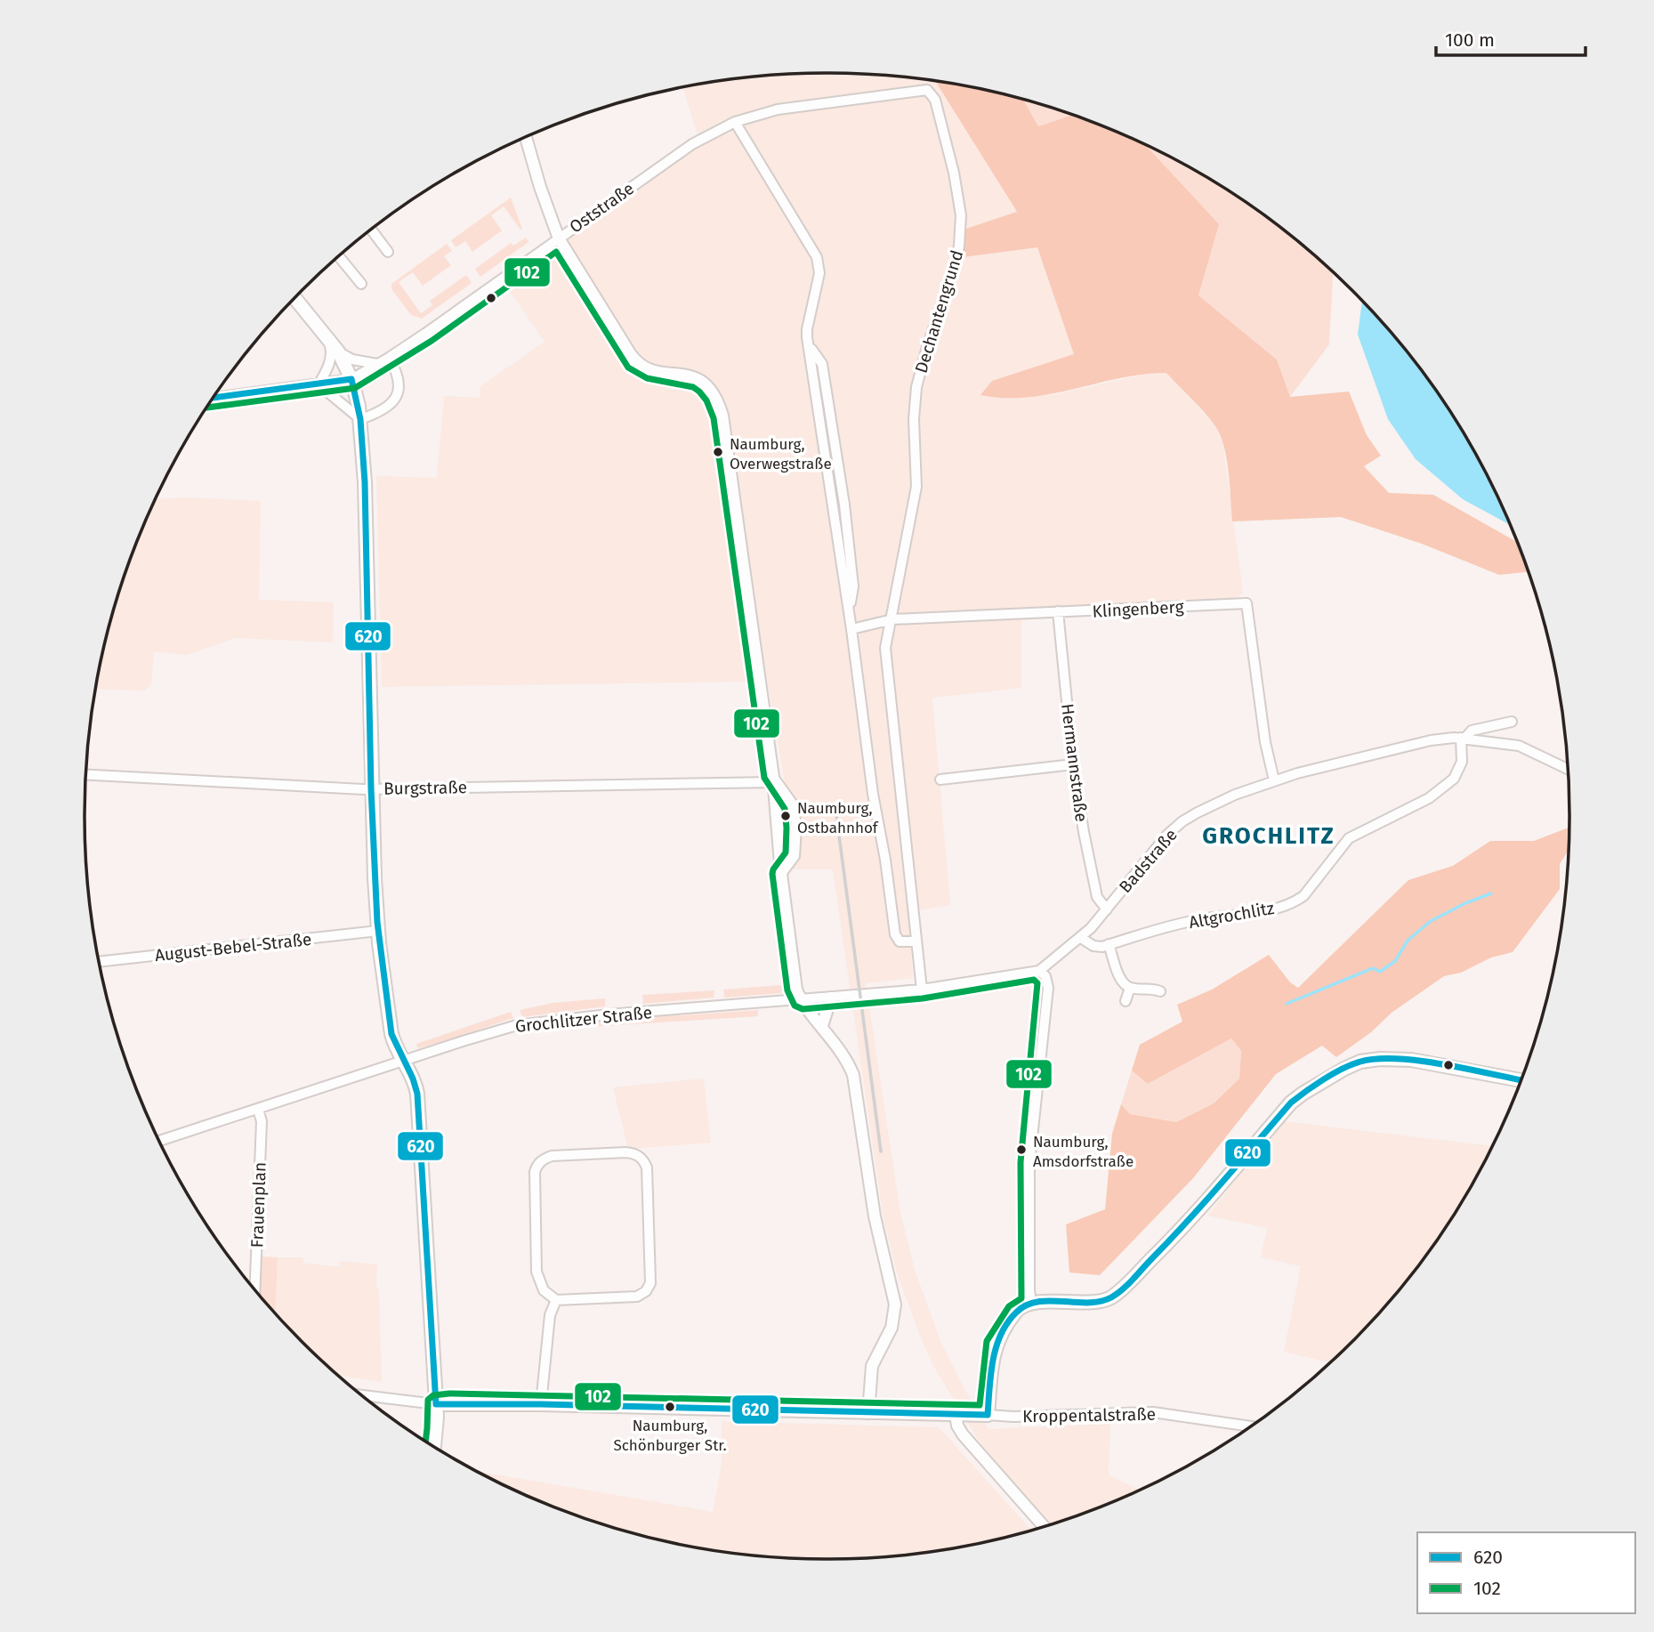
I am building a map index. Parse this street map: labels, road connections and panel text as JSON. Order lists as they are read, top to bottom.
{
  "streets": {
    "street": [
      "Oststraße",
      "Dechantengrund",
      "Klingenberg",
      "Hermannstraße",
      "Burgstraße",
      "Badstraße",
      "Altgrochlitz",
      "August-Bebel-Straße",
      "Grochlitzer Straße",
      "Frauenplan",
      "Kroppentalstraße"
    ]
  },
  "crossings": [
    ["Oststraße", "Dechantengrund"],
    ["Dechantengrund", "Klingenberg"],
    ["Klingenberg", "Hermannstraße"],
    ["Klingenberg", "Badstraße"],
    ["Hermannstraße", "Badstraße"],
    ["Badstraße", "Altgrochlitz"],
    ["Badstraße", "Grochlitzer Straße"],
    ["Grochlitzer Straße", "Frauenplan"]
  ],
  "districts": ["GROCHLITZ"],
  "places": [
    "Naumburg, Overwegstraße",
    "Naumburg, Ostbahnhof",
    "Naumburg, Amsdorfstraße",
    "Naumburg, Schönburger Str."
  ],
  "lines": ["transit line 102", "transit line 620"],
  "legend": ["620", "102"],
  "scale_bar": "100 m"
}
